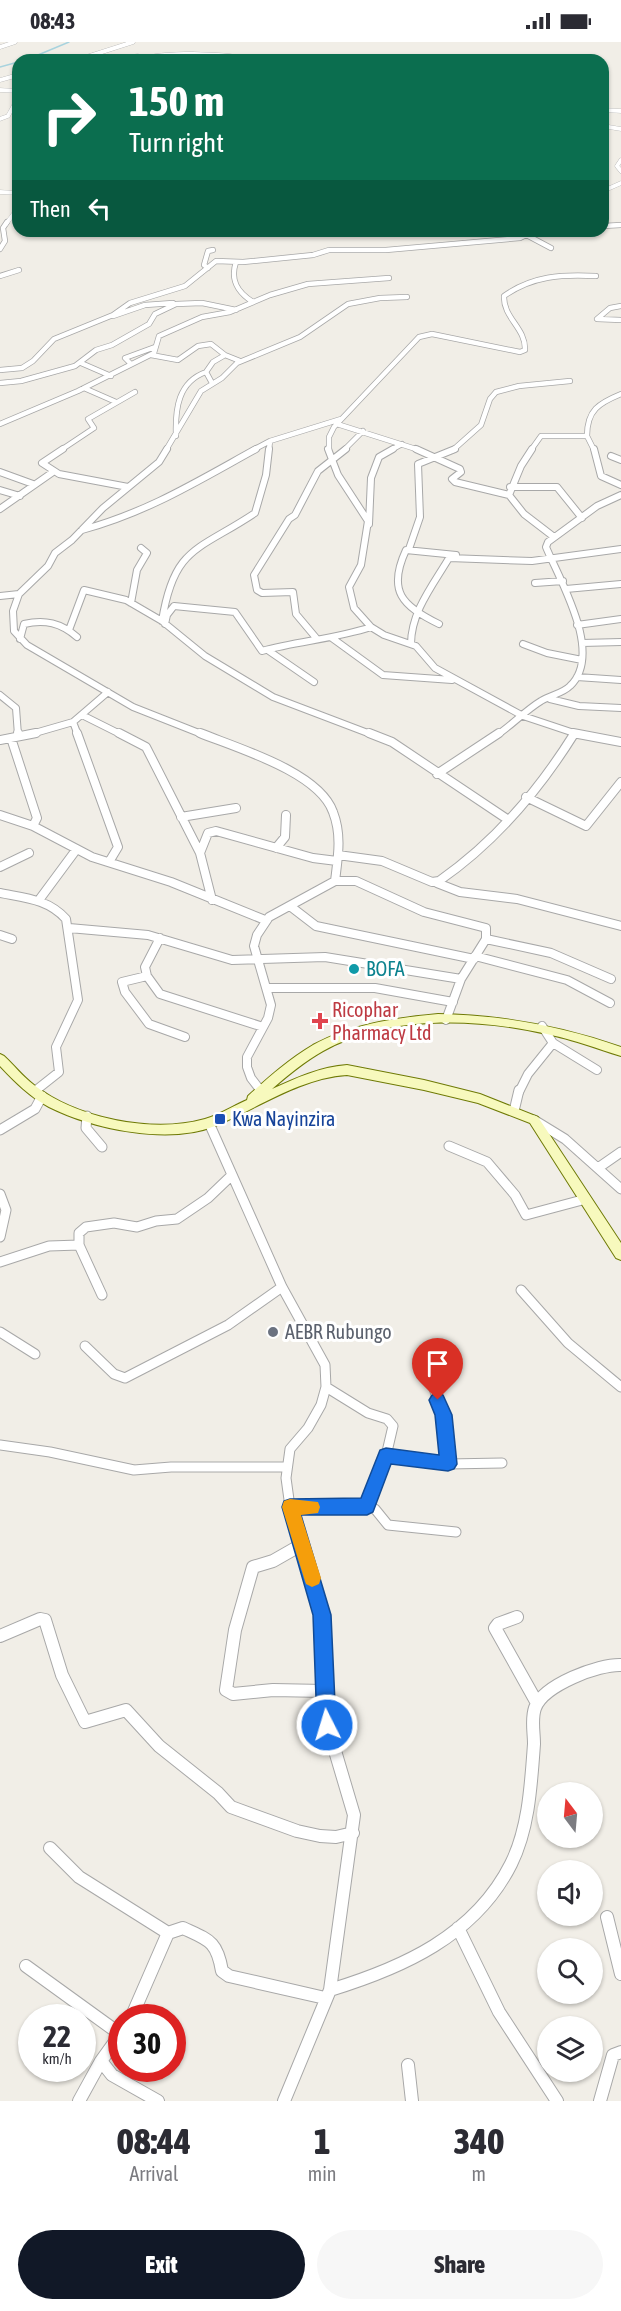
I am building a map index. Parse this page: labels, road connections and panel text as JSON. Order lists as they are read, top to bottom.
{
  "places": {
    "other": ["BOFA", "AEBR Rubungo"],
    "health": ["Ricophar Pharmacy Ltd"],
    "transit": ["Kwa Nayinzira"]
  },
  "north": "top",
  "page": {
    "status": "08:43",
    "turn": ["150 m", "Turn right"],
    "then": "Then",
    "speed": "22 km/h",
    "limit": "30",
    "eta": [
      "08:44",
      "Arrival",
      "1",
      "min",
      "340",
      "m"
    ],
    "buttons": ["Exit", "Share"]
  }
}
